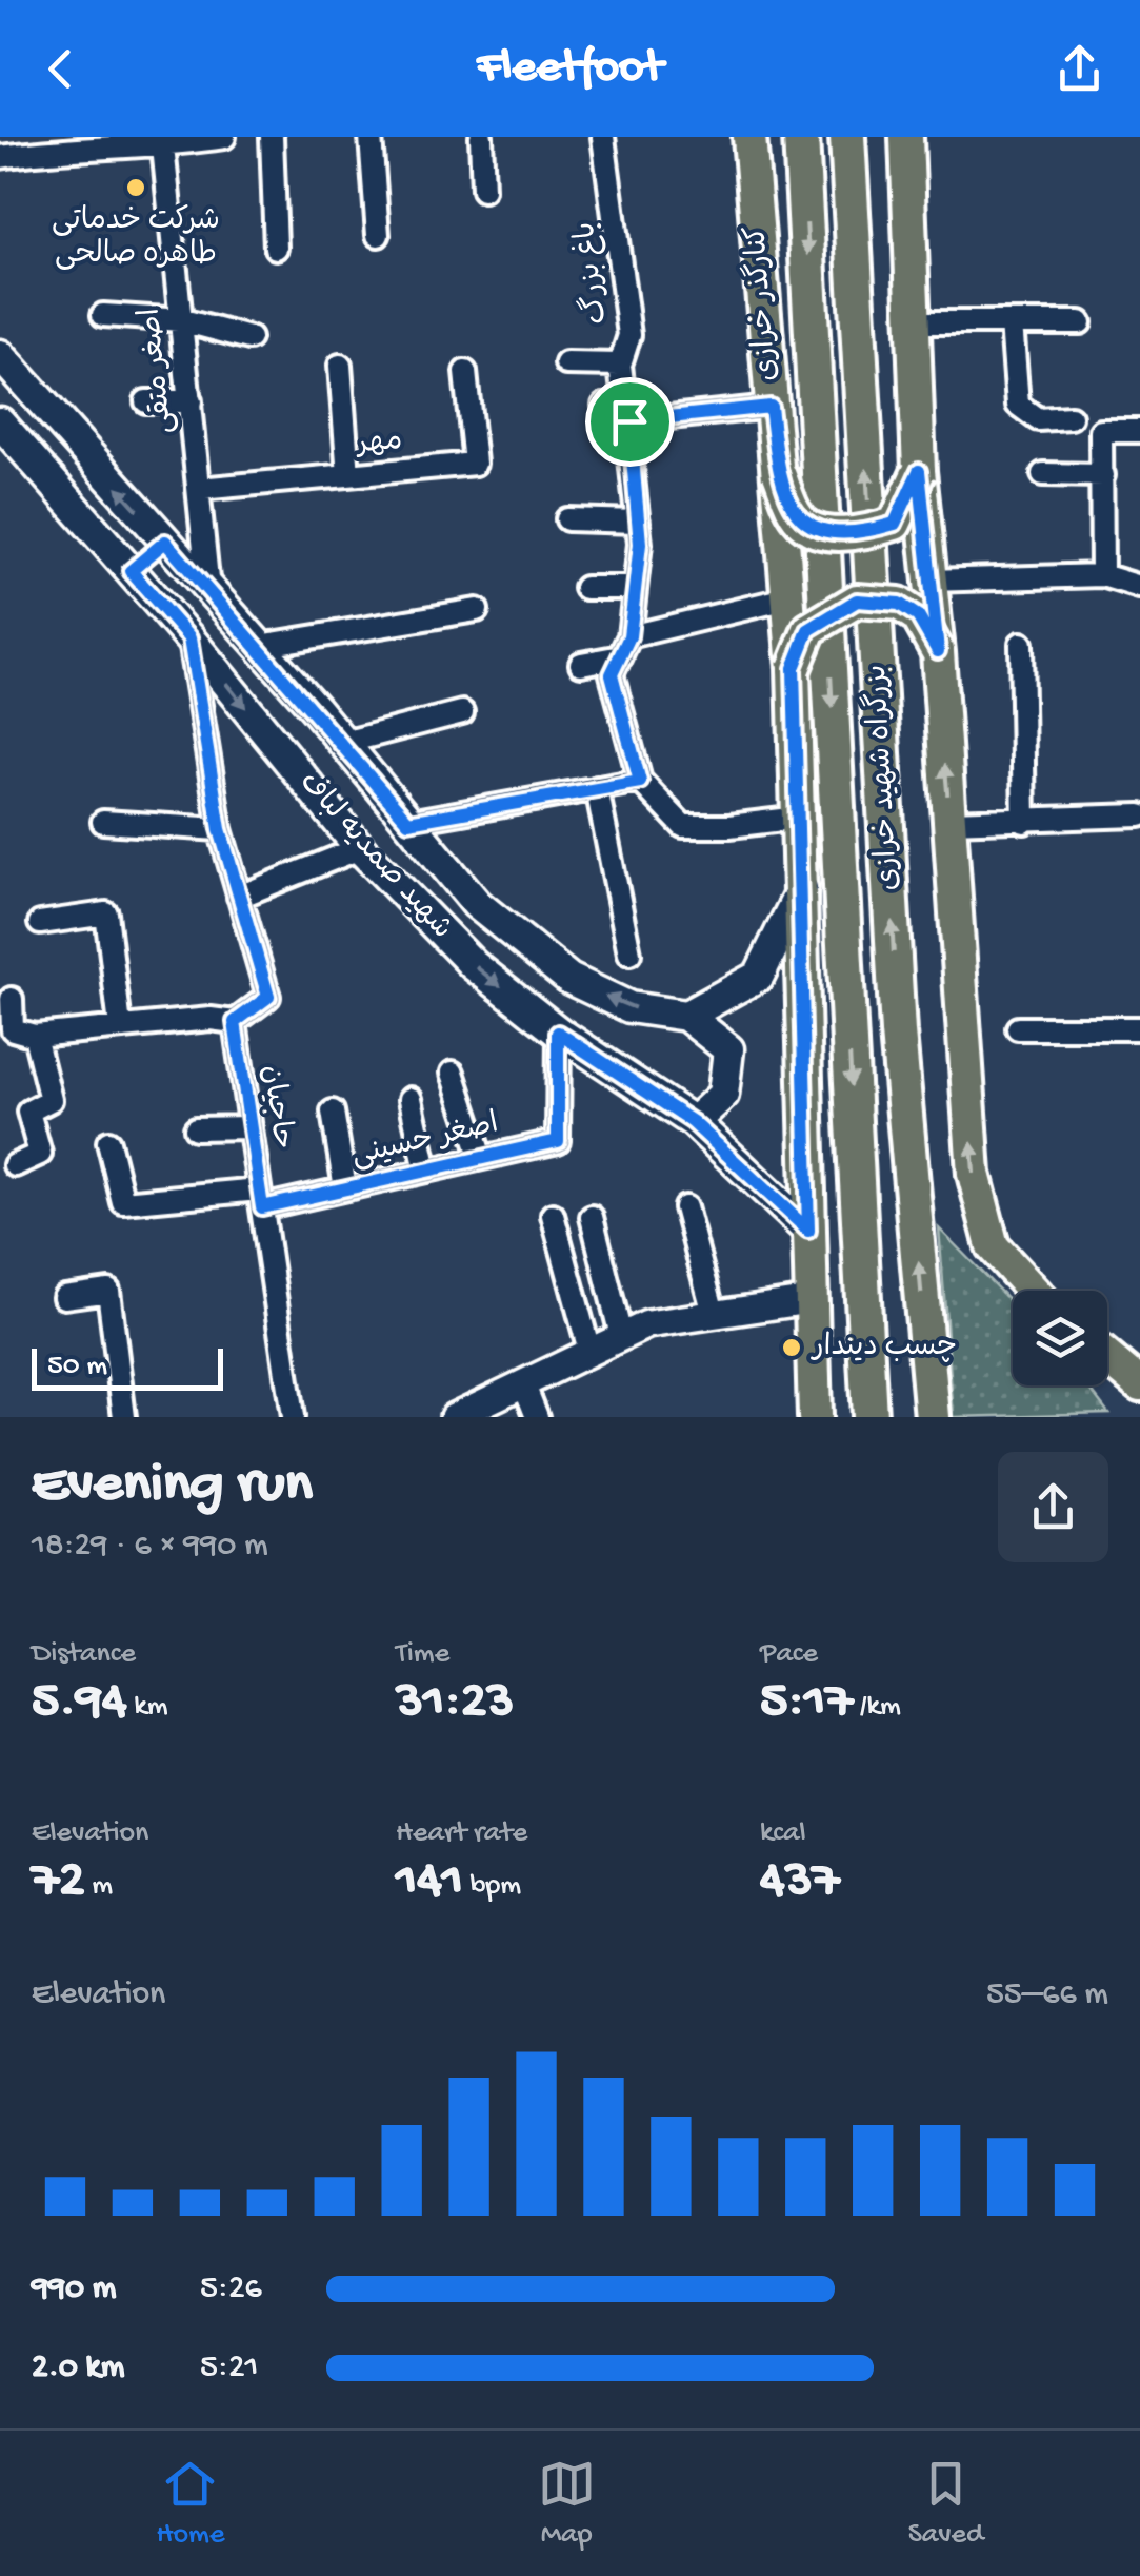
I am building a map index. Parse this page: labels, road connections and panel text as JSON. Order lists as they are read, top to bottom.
{
  "streets": {
    "highway": ["بزرگراه شهید خرازی"],
    "main road": ["کنارگذر خرازی", "شهید صمدیه لباف"],
    "street": [
      "باغ بزرگ",
      "اصغر متقی",
      "مهر",
      "حاجیان",
      "اصغر حسینی"
    ]
  },
  "crossings": [
    ["باغ بزرگ", "کنارگذر خرازی"],
    ["کنارگذر خرازی", "شهید صمدیه لباف"],
    ["اصغر متقی", "مهر"],
    ["اصغر متقی", "شهید صمدیه لباف"],
    ["شهید صمدیه لباف", "اصغر حسینی"],
    ["حاجیان", "اصغر حسینی"]
  ],
  "places": ["شرکت خدماتی طاهره صالحی", "چسب دیندار"],
  "scale_bar": "50 m",
  "page": {
    "header": "Fleetfoot",
    "scale": "50 m",
    "heading": ["Evening run", "18:29 · 6 × 990 m"],
    "stats": [
      ["Distance", "5.94 km"],
      ["Time", "31:23"],
      ["Pace", "5:17 /km"],
      ["Elevation", "72 m"],
      ["Heart rate", "141 bpm"],
      ["kcal", "437"]
    ],
    "chart": ["Elevation", "55–66 m"],
    "list": [
      {
        "name": "990 m",
        "note": "5:26"
      },
      {
        "name": "2.0 km",
        "note": "5:21"
      }
    ],
    "tabs": ["Home", "Map", "Saved"]
  }
}
